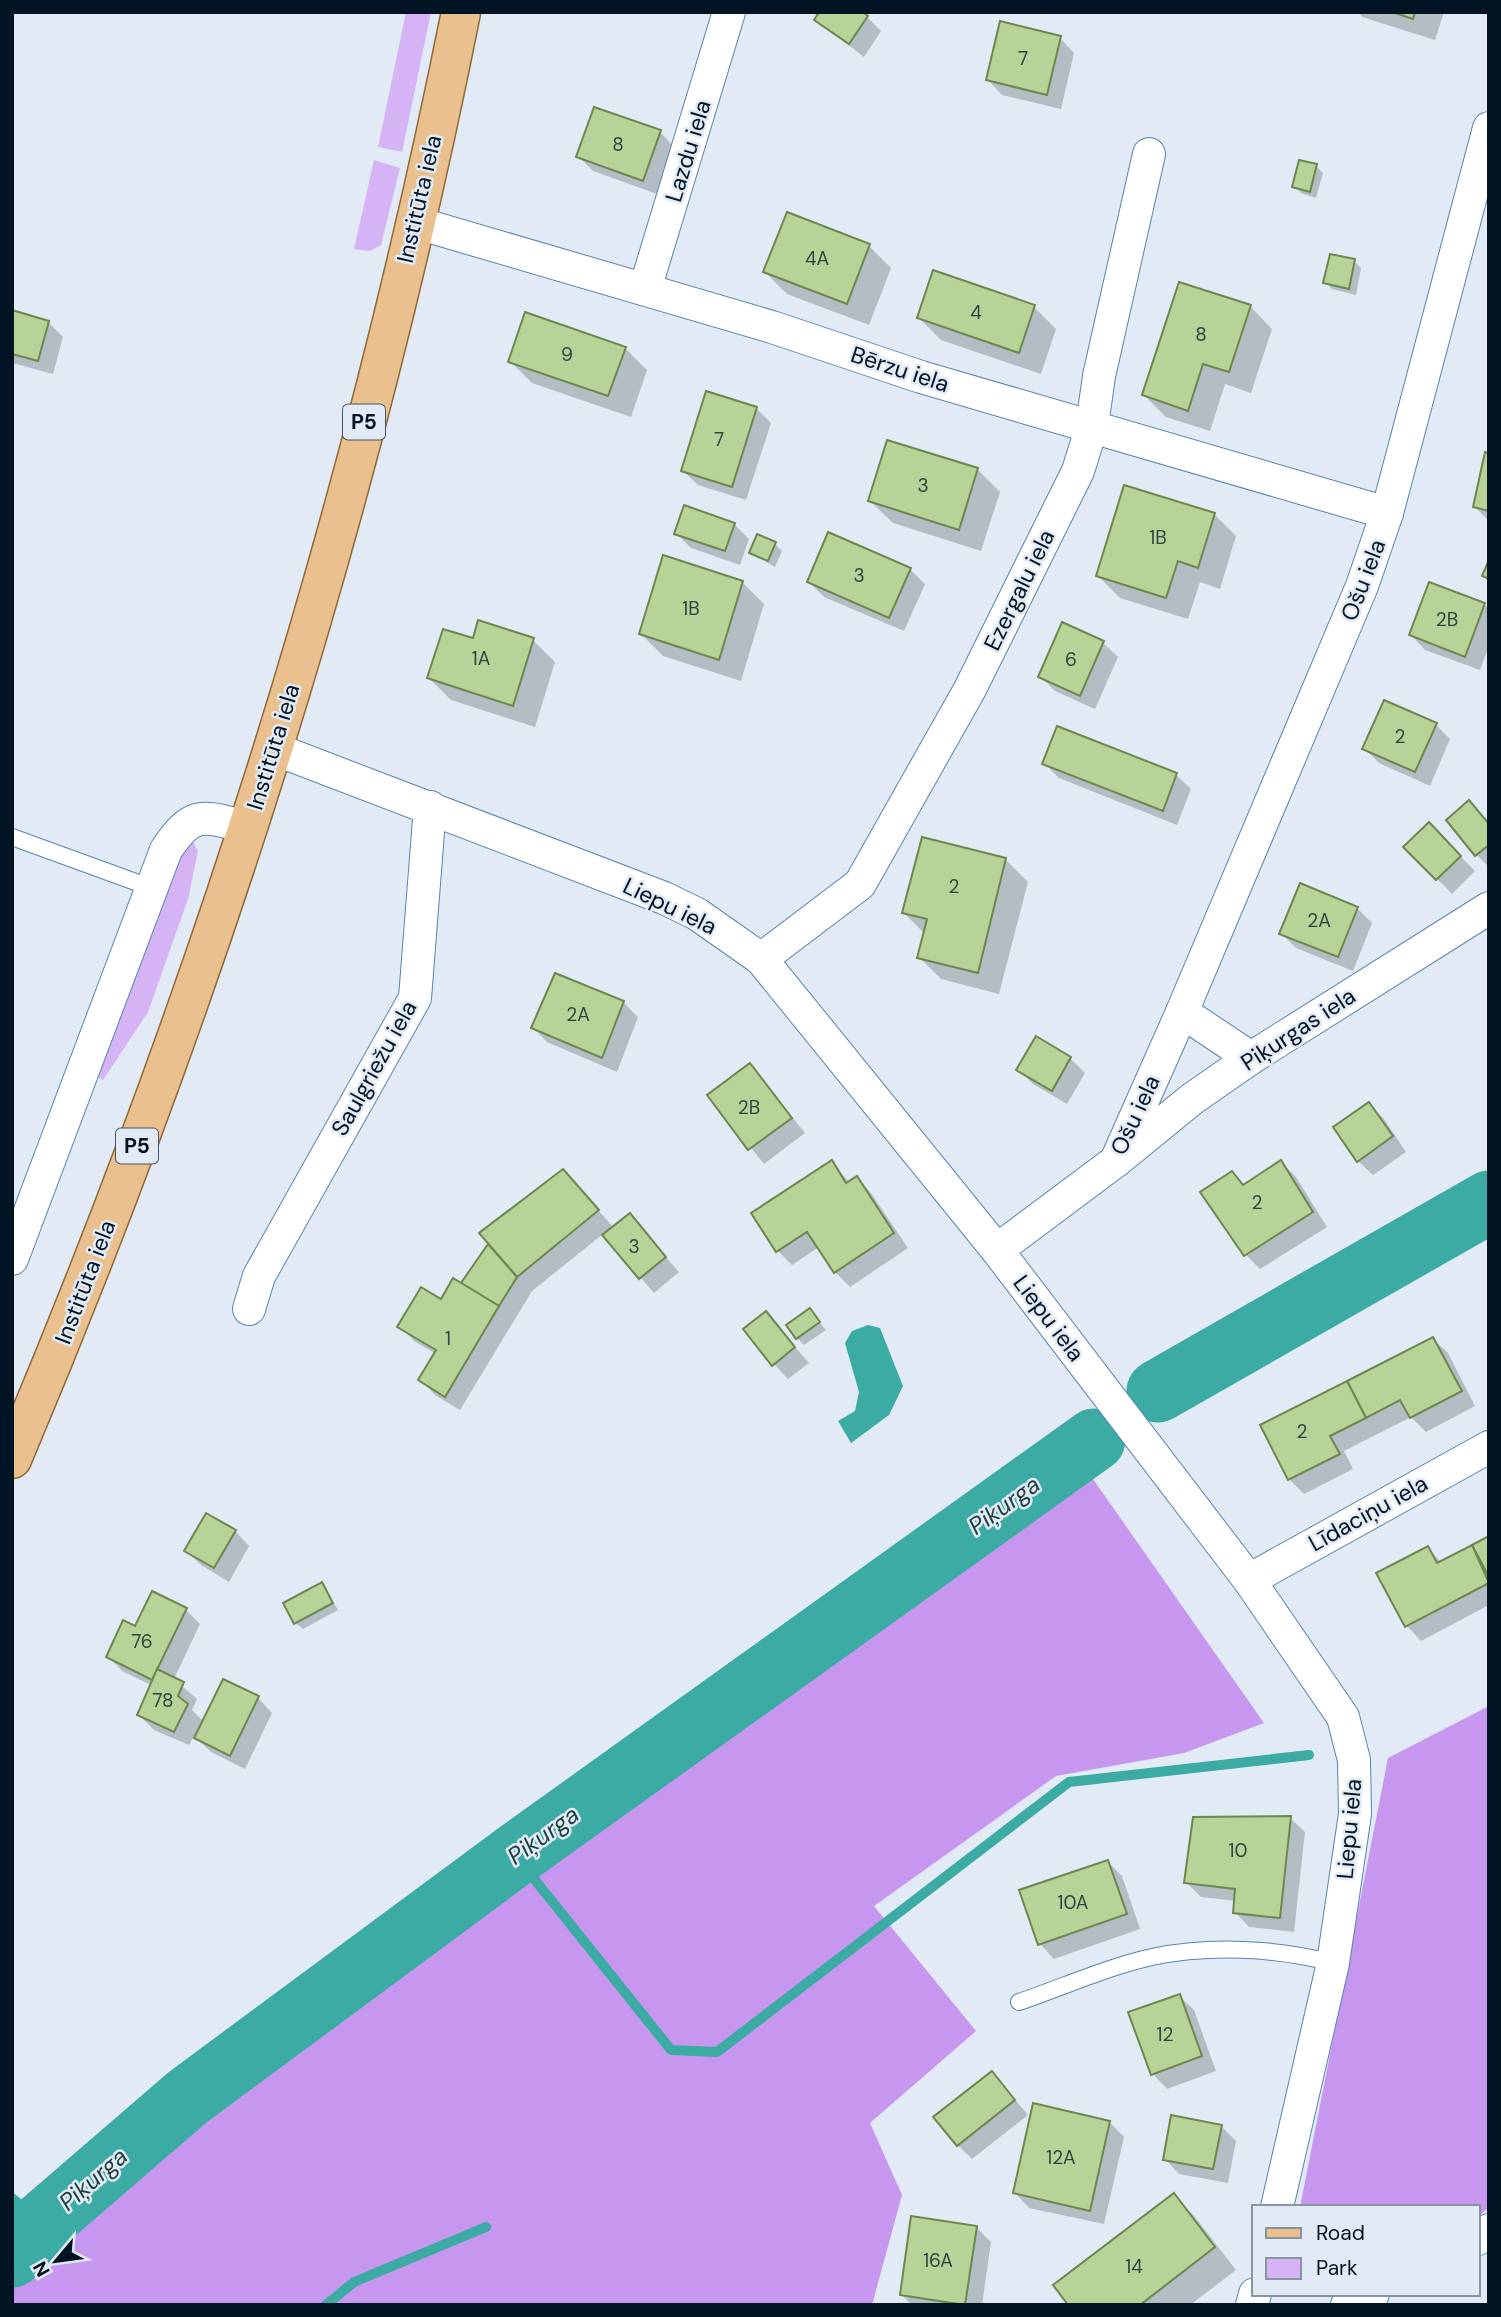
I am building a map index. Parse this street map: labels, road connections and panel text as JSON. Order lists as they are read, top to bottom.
{
  "streets": {
    "main road": ["Institūta iela", "P5"],
    "street": [
      "Lazdu iela",
      "Bērzu iela",
      "Ošu iela",
      "Ezergalu iela",
      "Liepu iela",
      "Piķurgas iela",
      "Saulgriežu iela",
      "Līdaciņu iela"
    ]
  },
  "crossings": [
    ["Lazdu iela", "Bērzu iela"],
    ["Institūta iela", "Bērzu iela"],
    ["Institūta iela", "Liepu iela"],
    ["Bērzu iela", "Ošu iela"],
    ["Bērzu iela", "Ezergalu iela"],
    ["Ošu iela", "Liepu iela"],
    ["Ošu iela", "Piķurgas iela"],
    ["Ezergalu iela", "Liepu iela"],
    ["Liepu iela", "Saulgriežu iela"],
    ["Liepu iela", "Līdaciņu iela"]
  ],
  "water": ["Piķurga"],
  "house_numbers": [
    "7",
    "8",
    "4A",
    "4",
    "8",
    "9",
    "7",
    "3",
    "1B",
    "3",
    "1B",
    "2B",
    "1A",
    "6",
    "2",
    "2",
    "2A",
    "2A",
    "2B",
    "2",
    "3",
    "1",
    "2",
    "76",
    "78",
    "10",
    "10A",
    "12",
    "12A",
    "16A",
    "14"
  ],
  "legend": ["Road", "Park"],
  "north": "bottom left"
}
